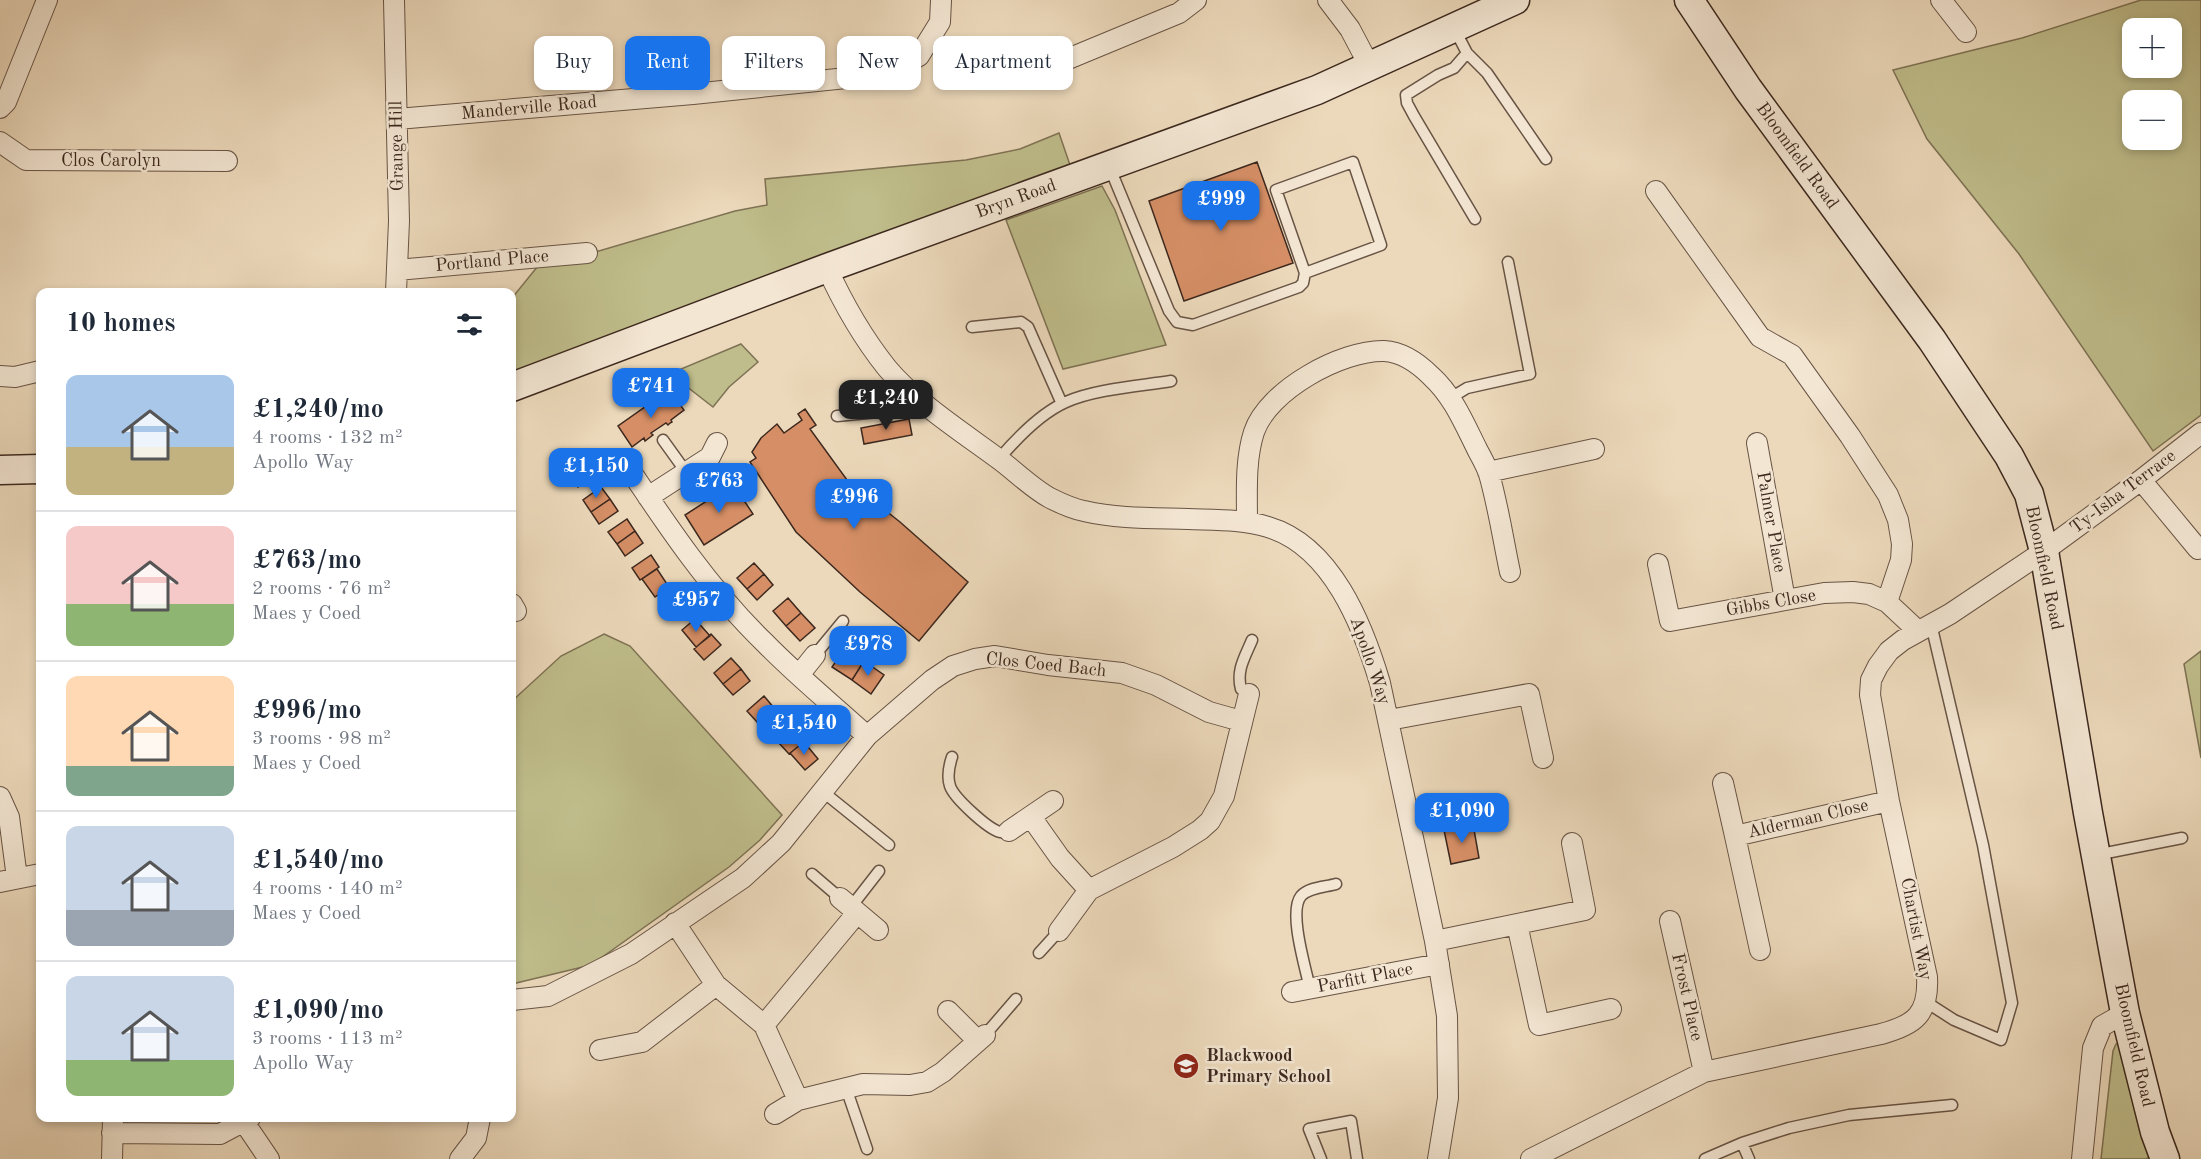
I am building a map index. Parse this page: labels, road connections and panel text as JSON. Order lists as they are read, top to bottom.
{
  "streets": {
    "street": [
      "Manderville Road",
      "Grange Hill",
      "Bloomfield Road",
      "Clos Carolyn",
      "Bryn Road",
      "Portland Place",
      "Ty-Isha Terrace",
      "Palmer Place",
      "Gibbs Close",
      "Apollo Way",
      "Clos Coed Bach",
      "Alderman Close",
      "Chartist Way",
      "Parfitt Place",
      "Frost Place"
    ]
  },
  "crossings": [
    ["Manderville Road", "Grange Hill"],
    ["Grange Hill", "Portland Place"],
    ["Bloomfield Road", "Ty-Isha Terrace"],
    ["Bloomfield Road", "Chartist Way"],
    ["Bryn Road", "Apollo Way"],
    ["Ty-Isha Terrace", "Chartist Way"],
    ["Palmer Place", "Gibbs Close"],
    ["Gibbs Close", "Chartist Way"],
    ["Apollo Way", "Parfitt Place"],
    ["Alderman Close", "Chartist Way"],
    ["Chartist Way", "Frost Place"]
  ],
  "places": {
    "school or university": ["Blackwood Primary School"]
  },
  "page": {
    "map_buttons": ["+", "−"],
    "chip": [
      "Buy",
      "Rent",
      "Filters",
      "New",
      "Apartment"
    ],
    "price": [
      "£999",
      "£741",
      "£1,240",
      "£1,150",
      "£763",
      "£996",
      "£957",
      "£978",
      "£1,540",
      "£1,090"
    ],
    "heading": "10 homes",
    "list": [
      {
        "name": "£1,240/mo",
        "note": "4 rooms · 132 m² · Apollo Way"
      },
      {
        "name": "£763/mo",
        "note": "2 rooms · 76 m² · Maes y Coed"
      },
      {
        "name": "£996/mo",
        "note": "3 rooms · 98 m² · Maes y Coed"
      },
      {
        "name": "£1,540/mo",
        "note": "4 rooms · 140 m² · Maes y Coed"
      },
      {
        "name": "£1,090/mo",
        "note": "3 rooms · 113 m² · Apollo Way"
      }
    ]
  }
}
